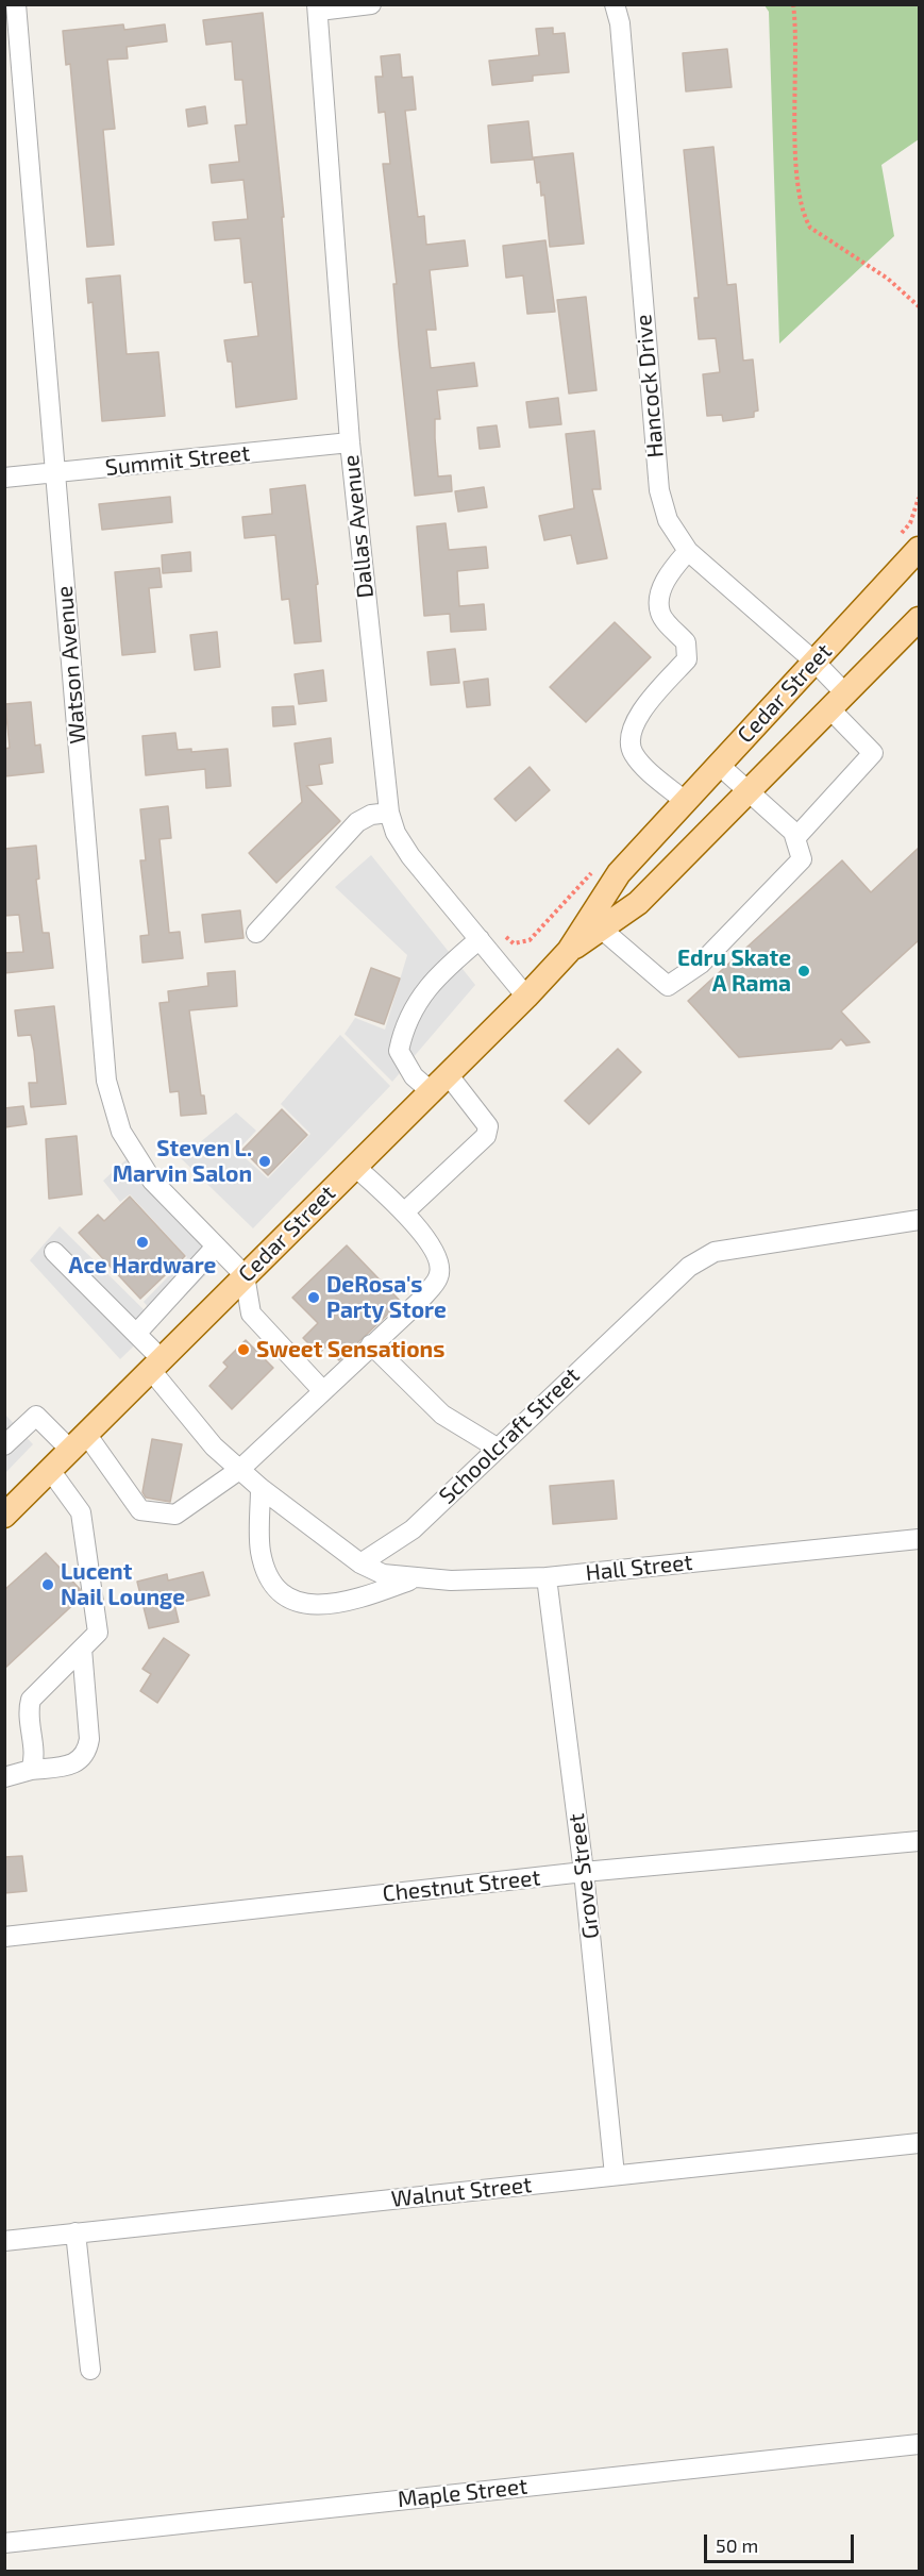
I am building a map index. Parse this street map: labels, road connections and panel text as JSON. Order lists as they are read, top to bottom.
{
  "streets": {
    "main road": ["Cedar Street"],
    "street": [
      "Hancock Drive",
      "Summit Street",
      "Dallas Avenue",
      "Watson Avenue",
      "Schoolcraft Street",
      "Hall Street",
      "Grove Street",
      "Chestnut Street",
      "Walnut Street",
      "Maple Street"
    ]
  },
  "crossings": [
    ["Hancock Drive", "Cedar Street"],
    ["Summit Street", "Dallas Avenue"],
    ["Summit Street", "Watson Avenue"],
    ["Dallas Avenue", "Cedar Street"],
    ["Watson Avenue", "Cedar Street"],
    ["Schoolcraft Street", "Hall Street"],
    ["Hall Street", "Grove Street"],
    ["Grove Street", "Chestnut Street"],
    ["Grove Street", "Walnut Street"]
  ],
  "places": [
    "Edru Skate A Rama",
    "Steven L. Marvin Salon",
    "Ace Hardware",
    "DeRosa's Party Store",
    "Sweet Sensations",
    "Lucent Nail Lounge"
  ],
  "scale_bar": "50 m"
}
